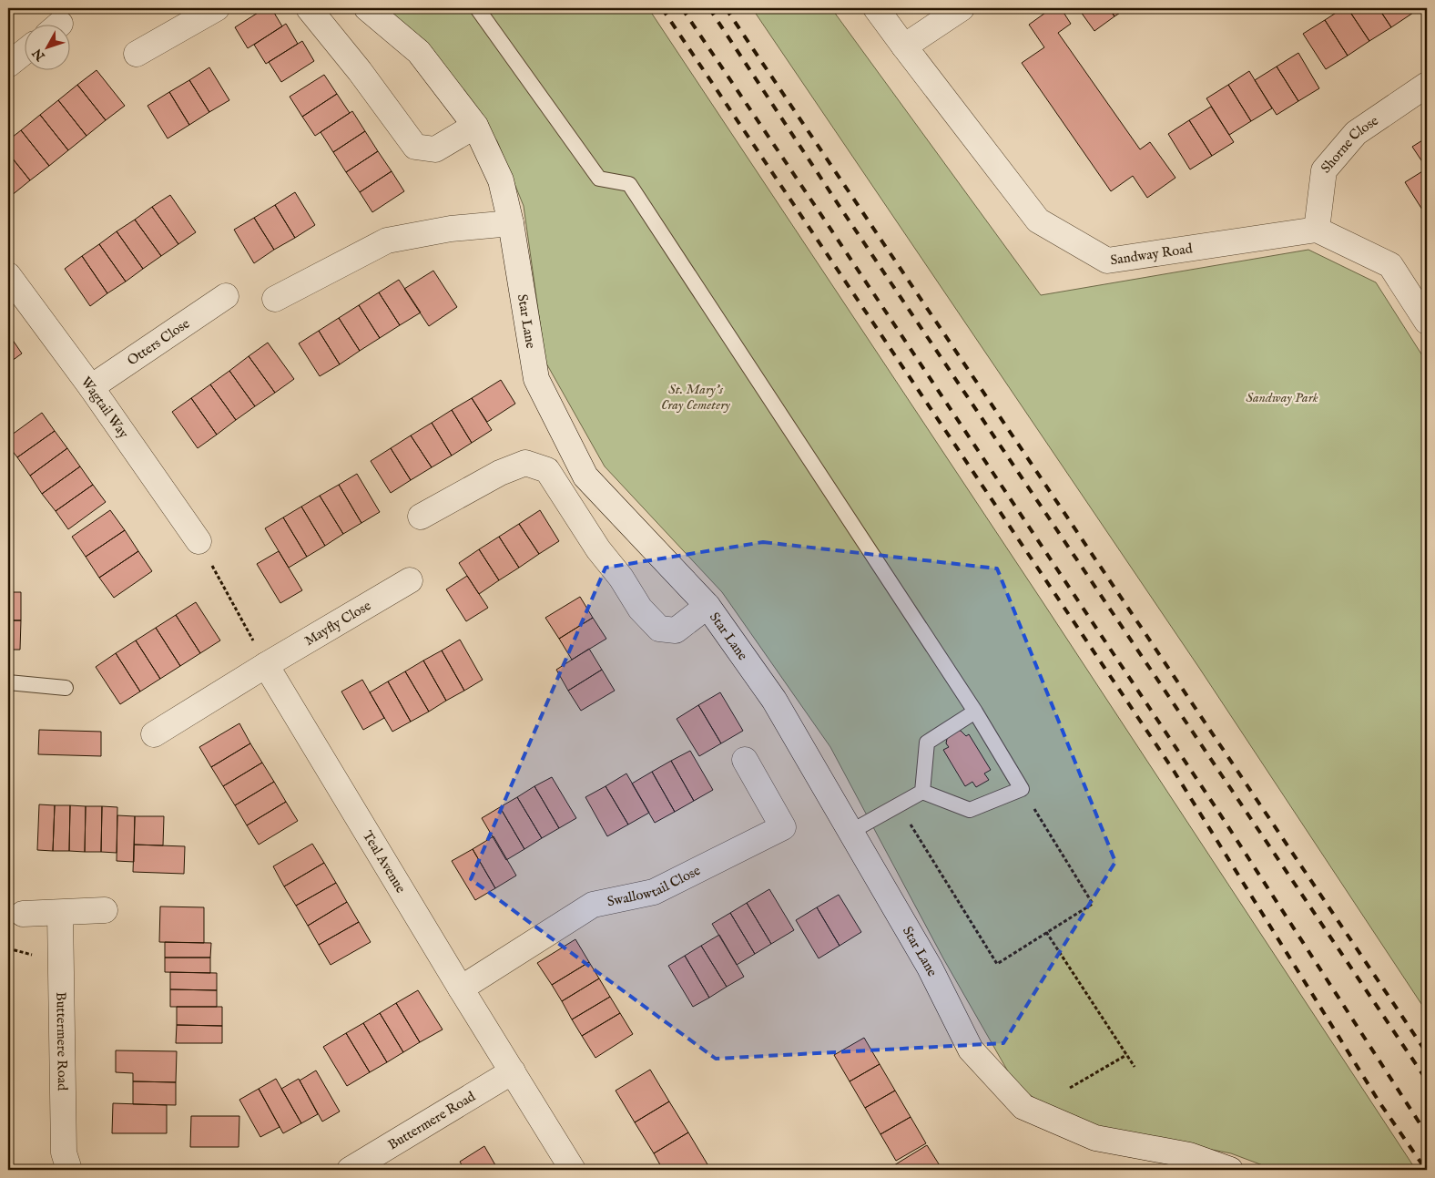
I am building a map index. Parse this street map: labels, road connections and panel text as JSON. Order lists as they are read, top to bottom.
{
  "streets": {
    "street": [
      "Shorne Close",
      "Sandway Road",
      "Star Lane",
      "Otters Close",
      "Wagtail Way",
      "Mayfly Close",
      "Teal Avenue",
      "Swallowtail Close",
      "Buttermere Road"
    ]
  },
  "crossings": [
    ["Shorne Close", "Sandway Road"],
    ["Otters Close", "Wagtail Way"],
    ["Mayfly Close", "Teal Avenue"],
    ["Teal Avenue", "Swallowtail Close"],
    ["Teal Avenue", "Buttermere Road"]
  ],
  "parks": ["St. Mary's Cray Cemetery", "Sandway Park"],
  "north": "bottom left"
}
